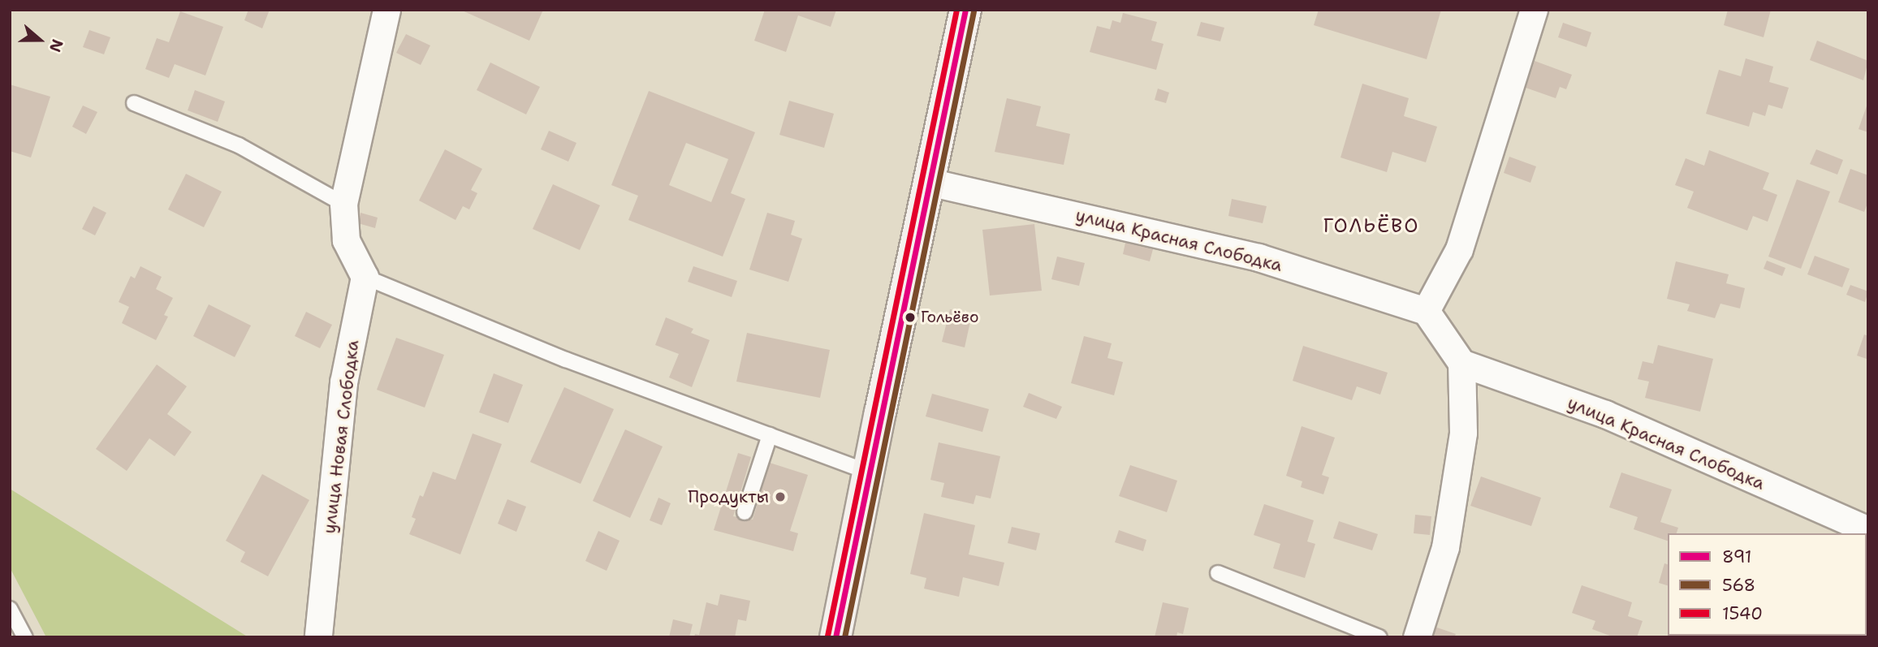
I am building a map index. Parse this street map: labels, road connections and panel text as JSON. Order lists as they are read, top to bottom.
{
  "streets": {
    "street": ["улица Красная Слободка", "улица Новая Слободка"]
  },
  "districts": ["ГОЛЬЁВО"],
  "places": ["Гольёво", "Продукты"],
  "lines": ["transit line 891", "transit line 1540", "transit line 568"],
  "legend": ["891", "568", "1540"],
  "north": "right"
}
